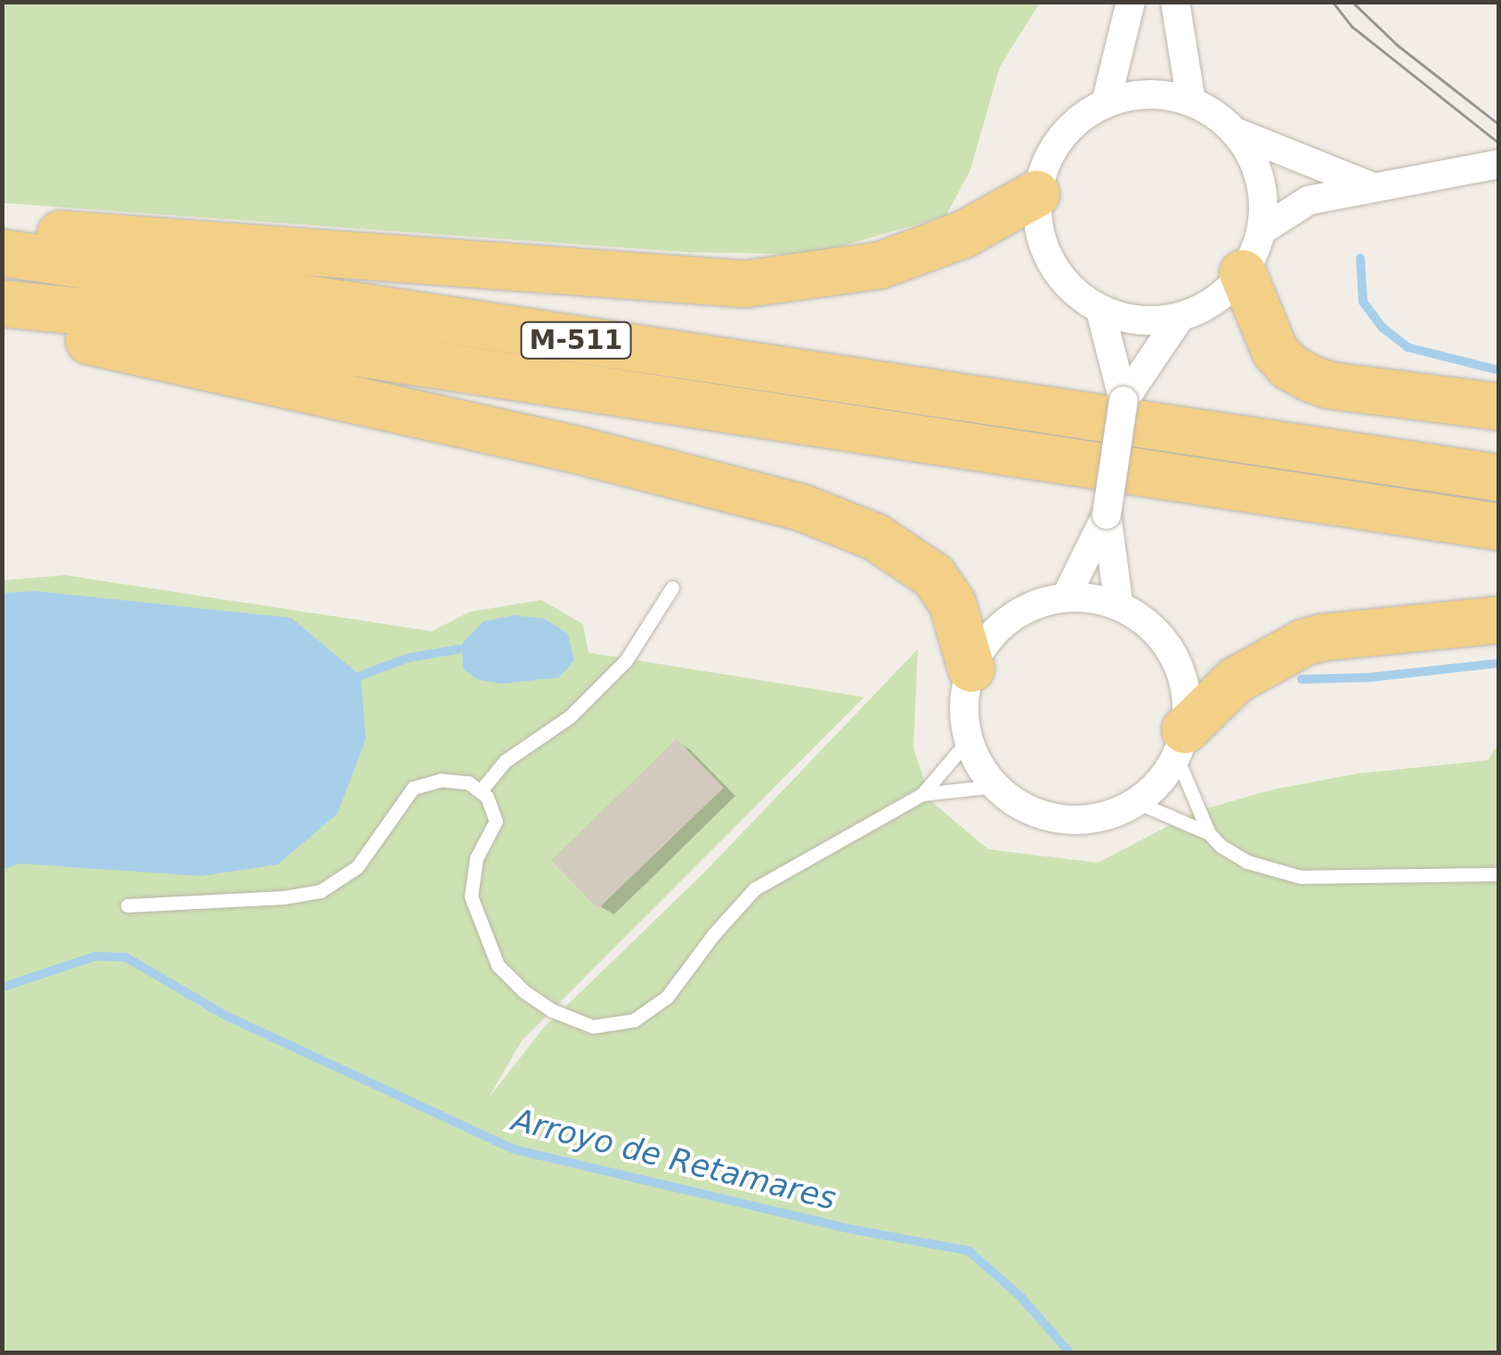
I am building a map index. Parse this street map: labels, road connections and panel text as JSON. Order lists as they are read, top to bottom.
{
  "streets": {
    "highway": ["M-511"]
  },
  "water": ["Arroyo de Retamares"]
}
